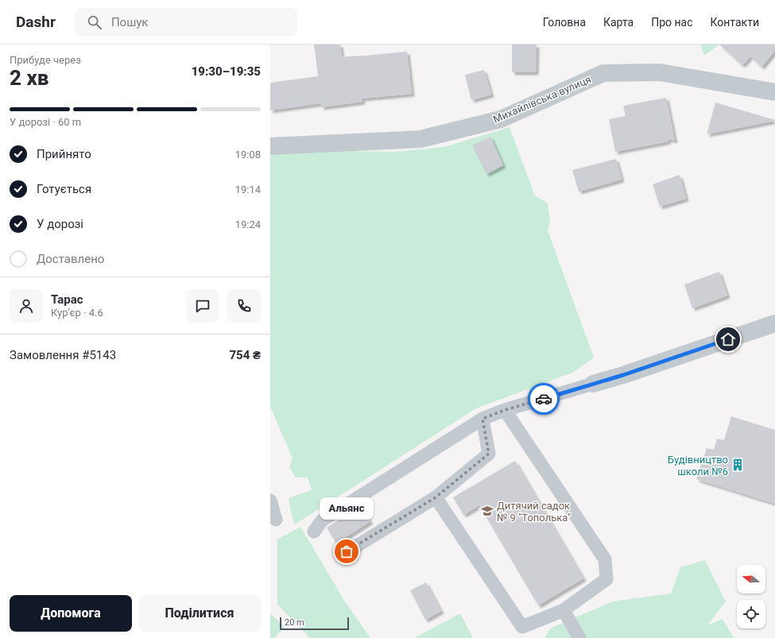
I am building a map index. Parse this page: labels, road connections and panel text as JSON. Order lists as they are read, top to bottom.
{
  "streets": {
    "street": ["Михайлівська вулиця"]
  },
  "places": {
    "building": ["Будівництво школи №6"],
    "school or university": ["Дитячий садок № 9 \"Тополька\""],
    "other": ["Альянс"]
  },
  "scale_bar": "20 m",
  "north": "left",
  "page": {
    "header": "Dashr",
    "search": "Пошук",
    "nav": [
      "Головна",
      "Карта",
      "Про нас",
      "Контакти"
    ],
    "heading": ["2 хв", "Прибуде через", "19:30–19:35"],
    "panel": [
      "Тарас",
      "Кур’єр · 4.6",
      "Замовлення #5143",
      "754 ₴"
    ],
    "bar": "У дорозі · 60 m",
    "list": [
      ["Прийнято", "19:08"],
      ["Готується", "19:14"],
      ["У дорозі", "19:24"],
      "Доставлено"
    ],
    "bubble": "Альянс",
    "buttons": ["Допомога", "Поділитися"],
    "scale": "20 m"
  }
}
